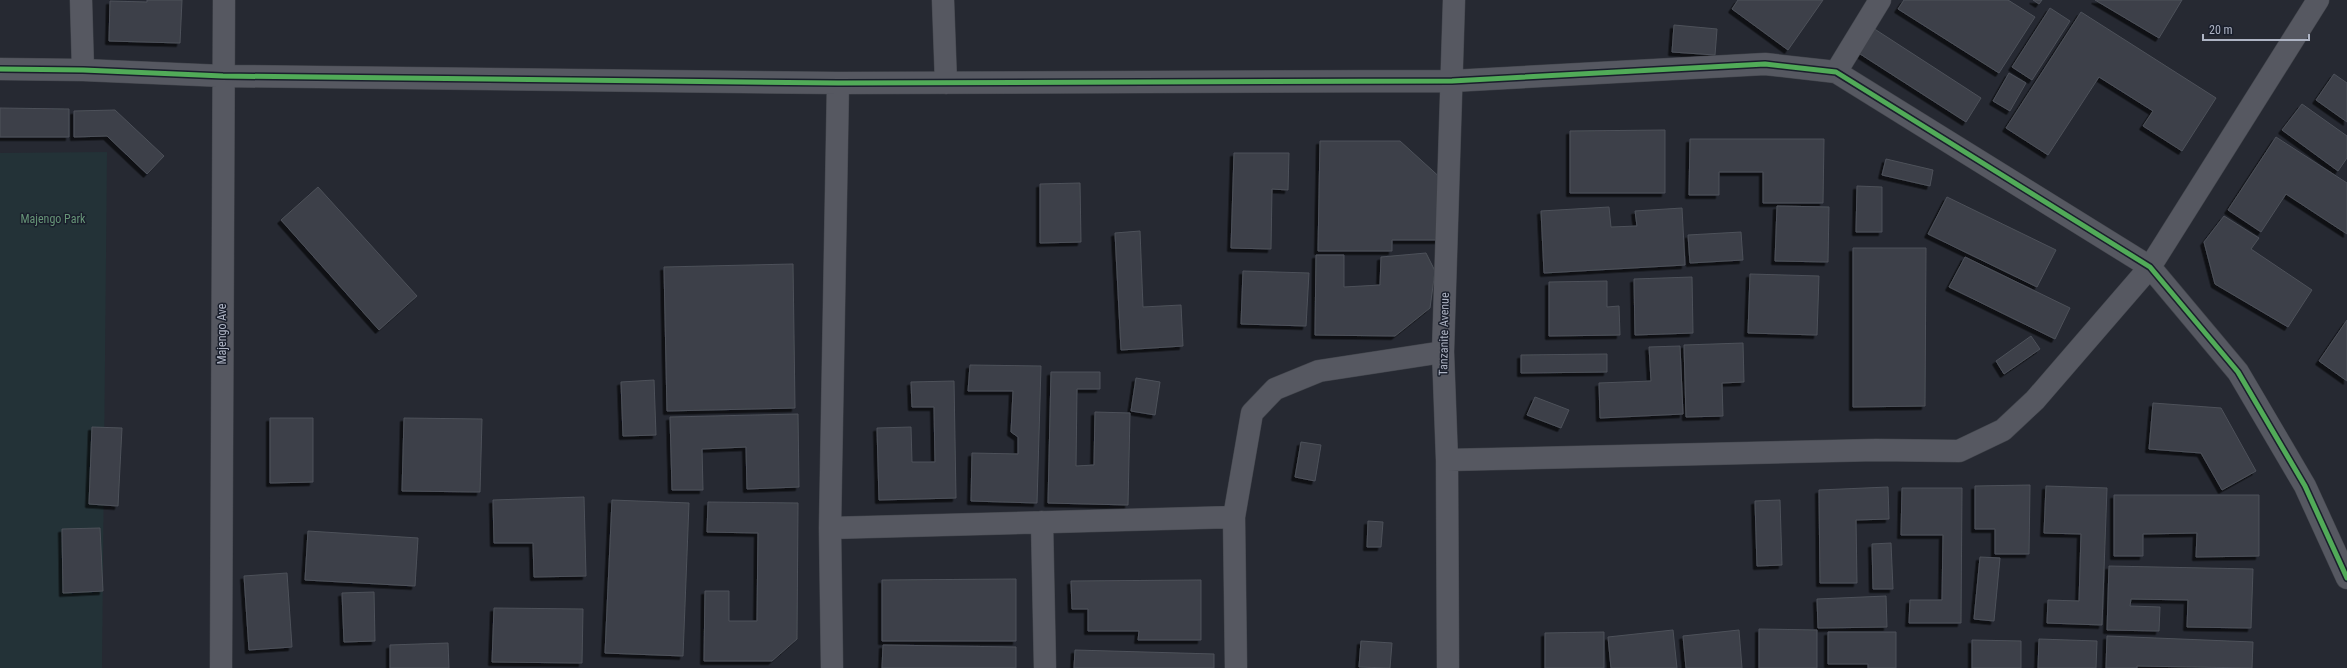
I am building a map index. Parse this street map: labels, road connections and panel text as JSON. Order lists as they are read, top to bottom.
{
  "streets": {
    "street": ["Majengo Ave", "Tanzanite Avenue"]
  },
  "parks": ["Majengo Park"],
  "scale_bar": "20 m"
}
